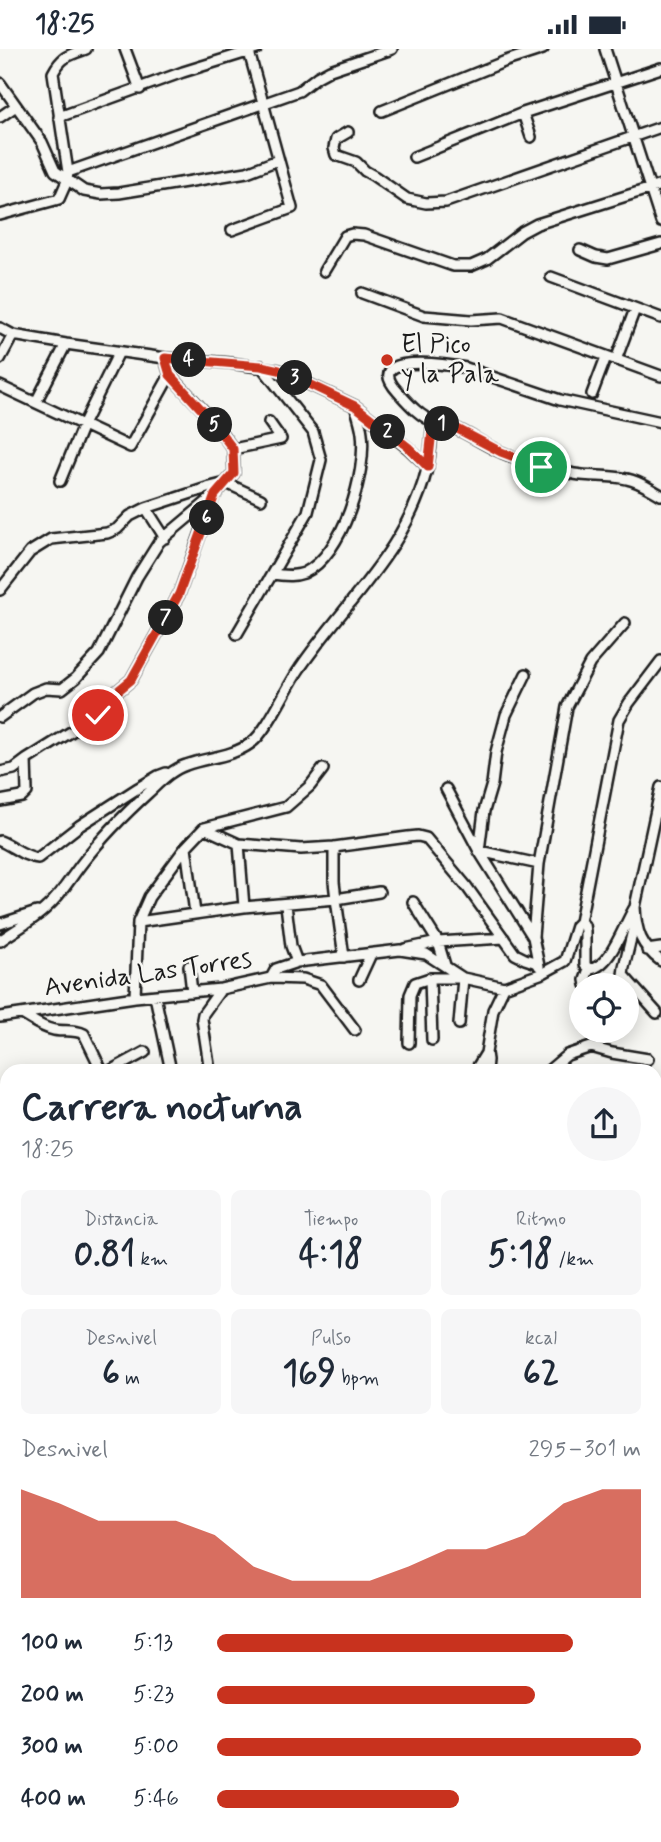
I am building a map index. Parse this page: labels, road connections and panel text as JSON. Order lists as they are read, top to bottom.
{
  "streets": {
    "street": ["Avenida Las Torres"]
  },
  "places": ["El Pico y la Pala"],
  "page": {
    "status": "18:25",
    "pins": [
      "4",
      "3",
      "1",
      "5",
      "2",
      "6",
      "7"
    ],
    "heading": ["Carrera nocturna", "18:25"],
    "stats": [
      ["Distancia", "0.81 km"],
      ["Tiempo", "4:18"],
      ["Ritmo", "5:18 /km"],
      ["Desnivel", "6 m"],
      ["Pulso", "169 bpm"],
      ["kcal", "62"]
    ],
    "chart": ["Desnivel", "295–301 m"],
    "list": [
      {
        "name": "100 m",
        "note": "5:13"
      },
      {
        "name": "200 m",
        "note": "5:23"
      },
      {
        "name": "300 m",
        "note": "5:00"
      },
      {
        "name": "400 m",
        "note": "5:46"
      }
    ]
  }
}
